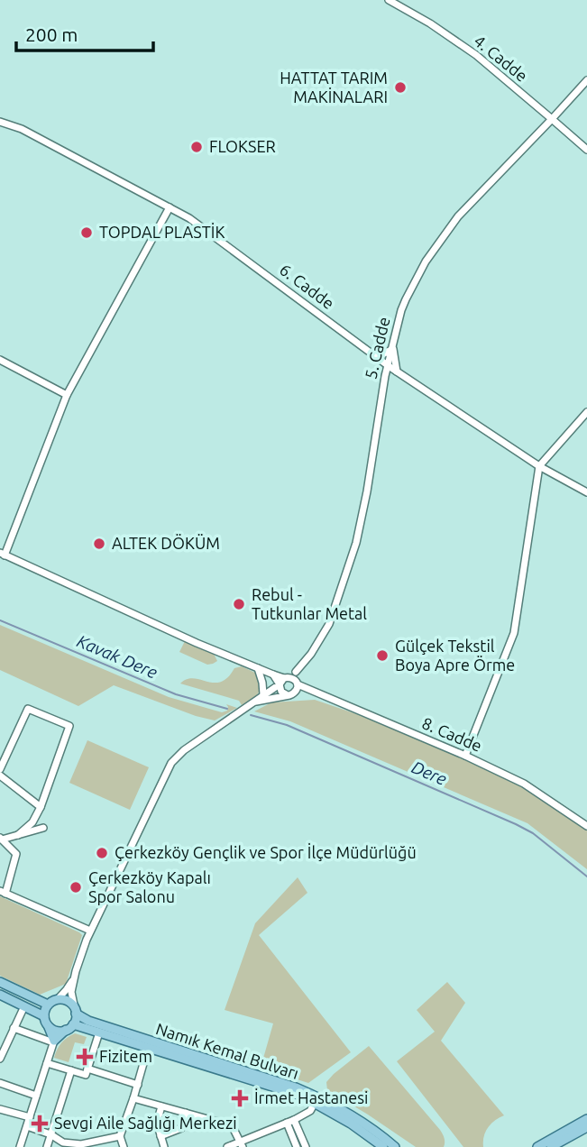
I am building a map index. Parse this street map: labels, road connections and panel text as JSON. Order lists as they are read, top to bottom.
{
  "streets": {
    "main road": ["Namık Kemal Bulvarı"],
    "street": [
      "4. Cadde",
      "6. Cadde",
      "5. Cadde",
      "8. Cadde"
    ]
  },
  "crossings": [
    ["4. Cadde", "5. Cadde"],
    ["6. Cadde", "5. Cadde"],
    ["5. Cadde", "8. Cadde"]
  ],
  "water": ["Kavak Dere", "Dere"],
  "places": {
    "other": [
      "HATTAT TARIM MAKİNALARI",
      "FLOKSER",
      "TOPDAL PLASTİK",
      "ALTEK DÖKÜM",
      "Rebul - Tutkunlar Metal",
      "Gülçek Tekstil Boya Apre Örme",
      "Çerkezköy Gençlik ve Spor İlçe Müdürlüğü",
      "Çerkezköy Kapalı Spor Salonu"
    ],
    "health": ["Fizitem", "İrmet Hastanesi", "Sevgi Aile Sağlığı Merkezi"]
  },
  "scale_bar": "200 m"
}
